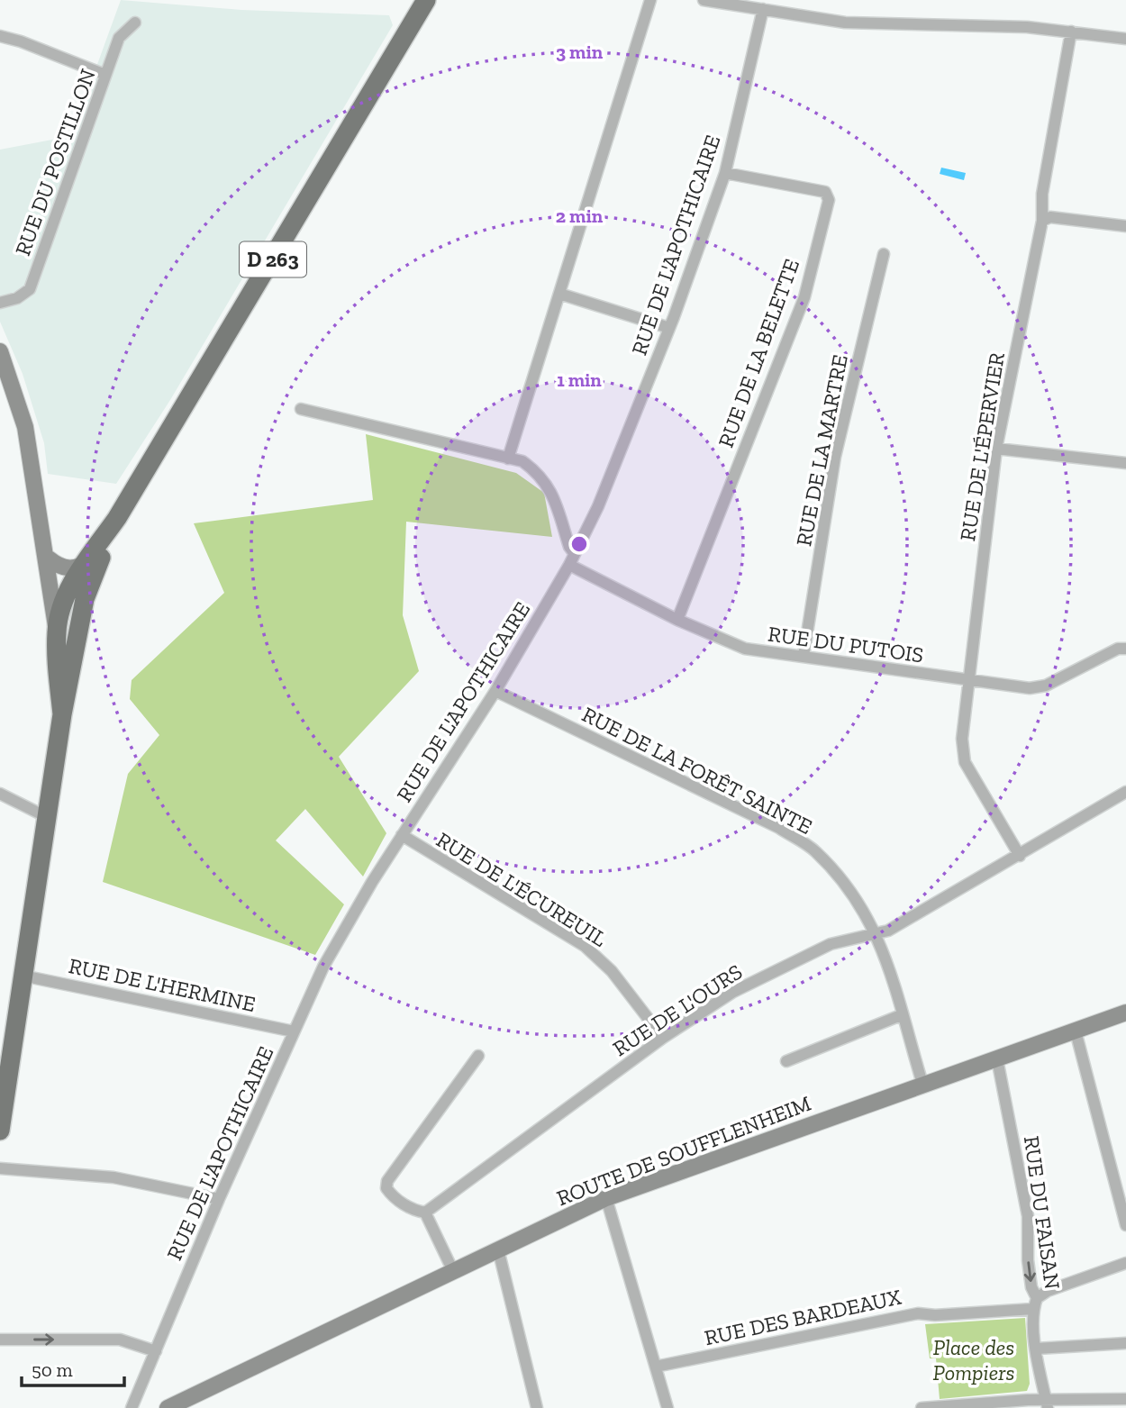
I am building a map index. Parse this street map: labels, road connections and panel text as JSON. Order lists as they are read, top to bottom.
{
  "streets": {
    "main road": ["D 263", "ROUTE DE SOUFFLENHEIM"],
    "street": [
      "RUE DU POSTILLON",
      "RUE DE L'APOTHICAIRE",
      "RUE DE LA BELETTE",
      "RUE DE L'ÉPERVIER",
      "RUE DE LA MARTRE",
      "RUE DU PUTOIS",
      "RUE DE LA FORÊT SAINTE",
      "RUE DE L'ÉCUREUIL",
      "RUE DE L'HERMINE",
      "RUE DE L'OURS",
      "RUE DU FAISAN",
      "RUE DES BARDEAUX"
    ]
  },
  "crossings": [
    ["RUE DE L'APOTHICAIRE", "RUE DE LA BELETTE"],
    ["RUE DE L'APOTHICAIRE", "RUE DU PUTOIS"],
    ["RUE DE L'APOTHICAIRE", "RUE DE LA FORÊT SAINTE"],
    ["RUE DE L'APOTHICAIRE", "RUE DE L'ÉCUREUIL"],
    ["RUE DE L'APOTHICAIRE", "RUE DE L'HERMINE"],
    ["D 263", "RUE DE L'HERMINE"],
    ["RUE DE LA BELETTE", "RUE DU PUTOIS"],
    ["RUE DE L'ÉPERVIER", "RUE DU PUTOIS"],
    ["RUE DE L'ÉPERVIER", "RUE DE L'OURS"],
    ["RUE DE LA MARTRE", "RUE DU PUTOIS"],
    ["RUE DE LA FORÊT SAINTE", "RUE DE L'OURS"],
    ["RUE DE LA FORÊT SAINTE", "ROUTE DE SOUFFLENHEIM"],
    ["RUE DE L'ÉCUREUIL", "RUE DE L'OURS"],
    ["ROUTE DE SOUFFLENHEIM", "RUE DU FAISAN"],
    ["RUE DU FAISAN", "RUE DES BARDEAUX"]
  ],
  "parks": ["Place des Pompiers"],
  "scale_bar": "50 m",
  "rings": ["3 min", "2 min", "1 min"]
}
